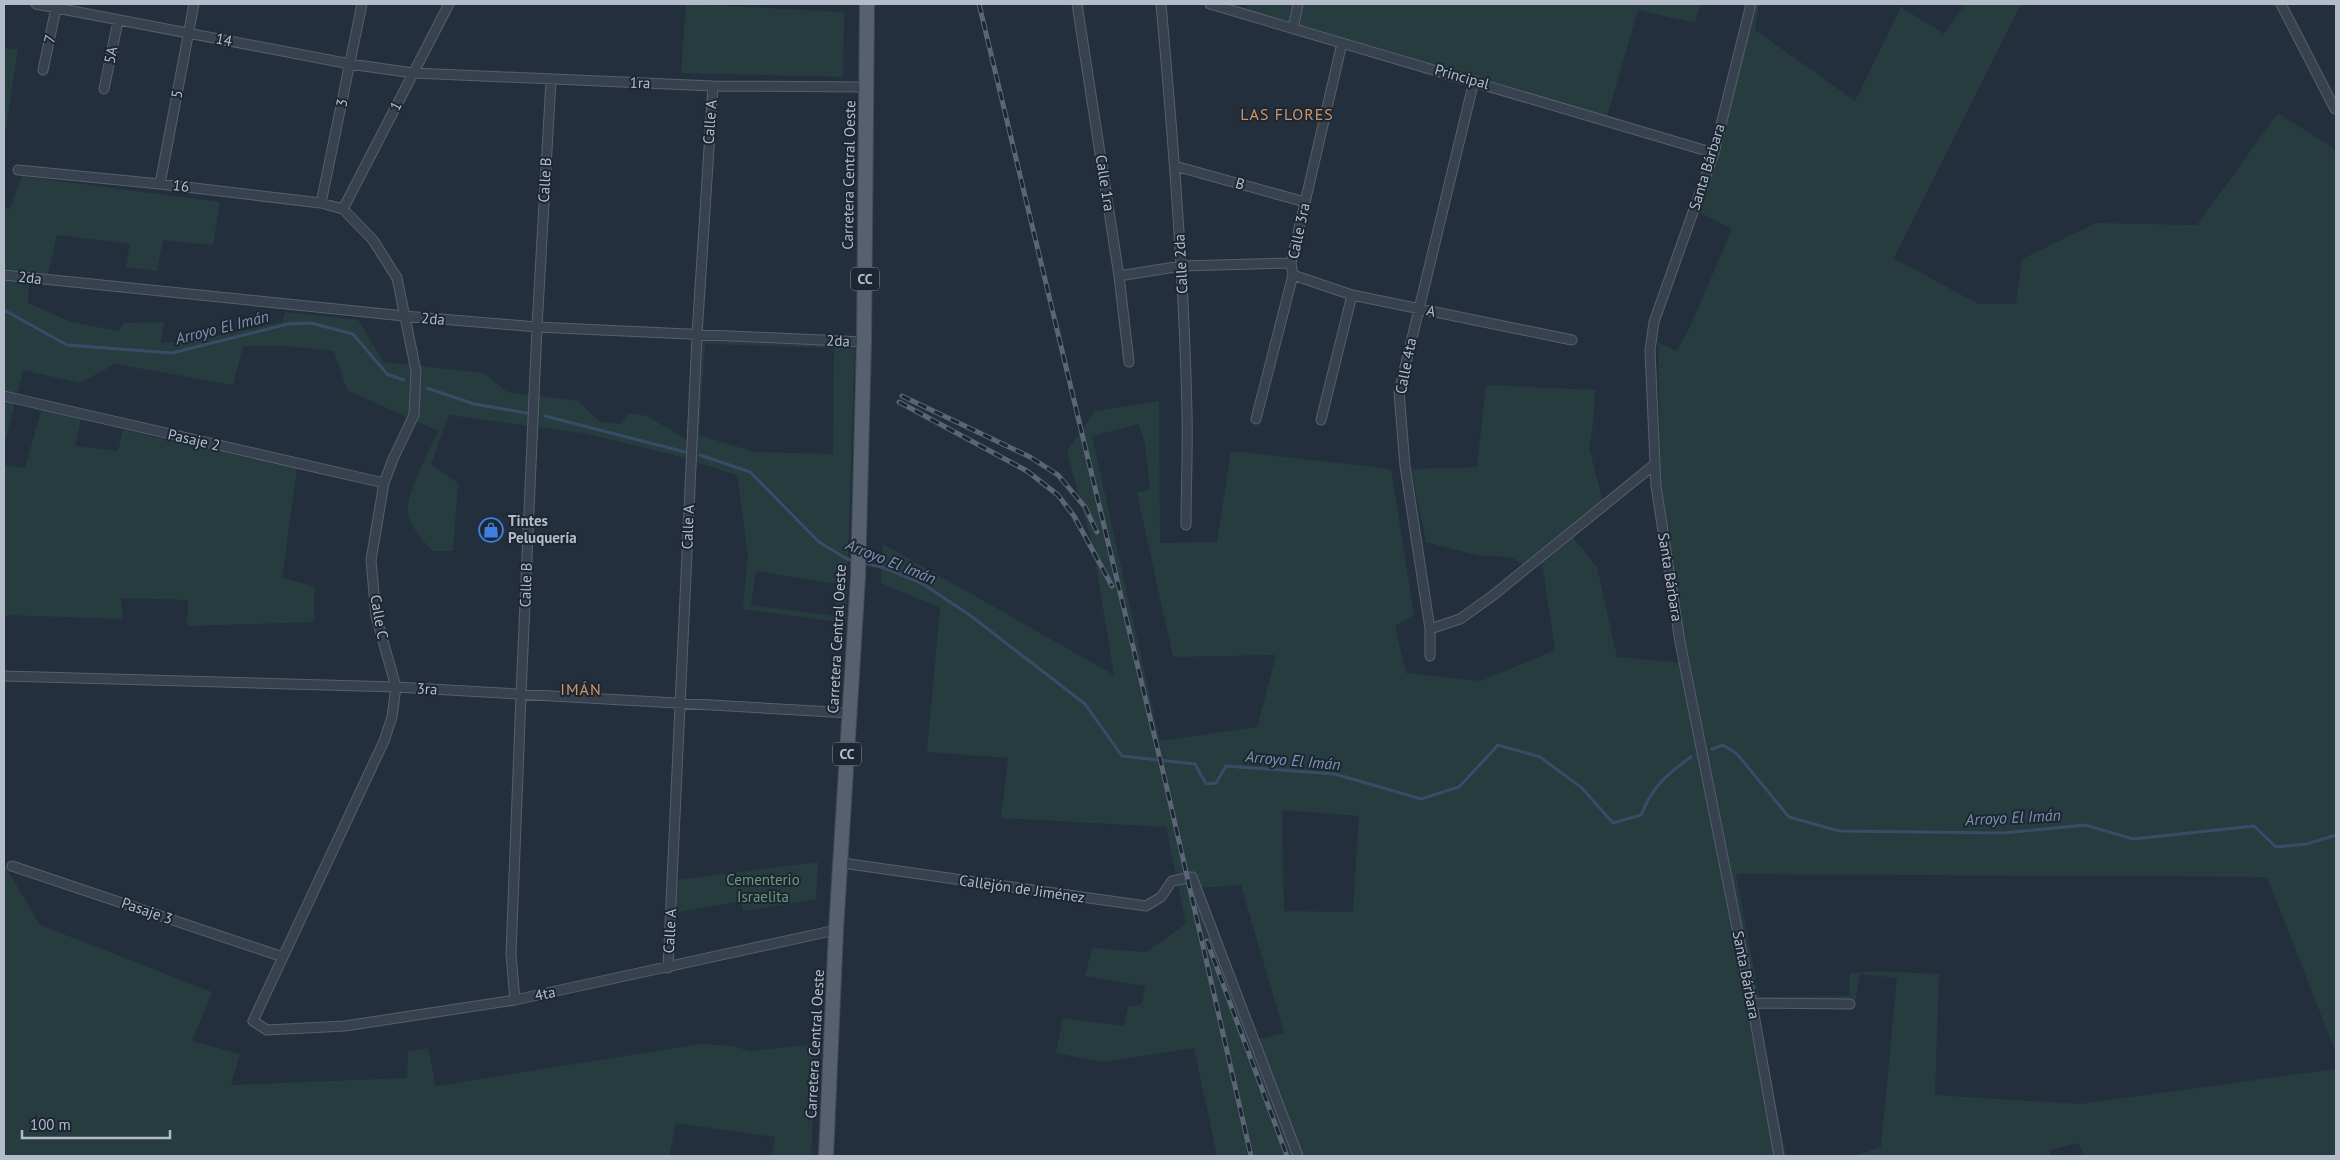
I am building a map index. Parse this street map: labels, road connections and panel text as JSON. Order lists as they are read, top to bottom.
{
  "streets": {
    "main road": ["Carretera Central Oeste", "CC"],
    "street": [
      "7",
      "14",
      "5A",
      "Principal",
      "1ra",
      "5",
      "3",
      "1",
      "Calle A",
      "Santa Bárbara",
      "Calle B",
      "Calle 1ra",
      "B",
      "16",
      "Calle 3ra",
      "Calle 2da",
      "2da",
      "A",
      "Calle 4ta",
      "Pasaje 2",
      "Calle C",
      "3ra",
      "Callejón de Jiménez",
      "Pasaje 3",
      "4ta"
    ]
  },
  "crossings": [
    ["7", "14"],
    ["14", "5A"],
    ["14", "1ra"],
    ["14", "5"],
    ["14", "3"],
    ["14", "1"],
    ["Principal", "Santa Bárbara"],
    ["Principal", "Calle 3ra"],
    ["Principal", "Calle 4ta"],
    ["1ra", "1"],
    ["1ra", "Calle A"],
    ["1ra", "Carretera Central Oeste"],
    ["1ra", "Calle B"],
    ["5", "16"],
    ["3", "16"],
    ["1", "16"],
    ["1", "Calle C"],
    ["Calle A", "2da"],
    ["Calle A", "3ra"],
    ["Calle A", "4ta"],
    ["Carretera Central Oeste", "2da"],
    ["Carretera Central Oeste", "3ra"],
    ["Carretera Central Oeste", "Callejón de Jiménez"],
    ["Carretera Central Oeste", "4ta"],
    ["Calle B", "2da"],
    ["Calle B", "3ra"],
    ["Calle B", "4ta"],
    ["B", "Calle 3ra"],
    ["B", "Calle 2da"],
    ["16", "Calle C"],
    ["Calle 3ra", "A"],
    ["2da", "Calle C"],
    ["A", "Calle 4ta"],
    ["Pasaje 2", "Calle C"],
    ["Calle C", "3ra"],
    ["Calle C", "Pasaje 3"],
    ["Calle C", "4ta"]
  ],
  "districts": ["LAS FLORES", "IMÁN"],
  "water": ["Arroyo El Imán"],
  "parks": ["Cementerio Israelita"],
  "places": {
    "shop": ["Tintes Peluquería"]
  },
  "scale_bar": "100 m"
}
